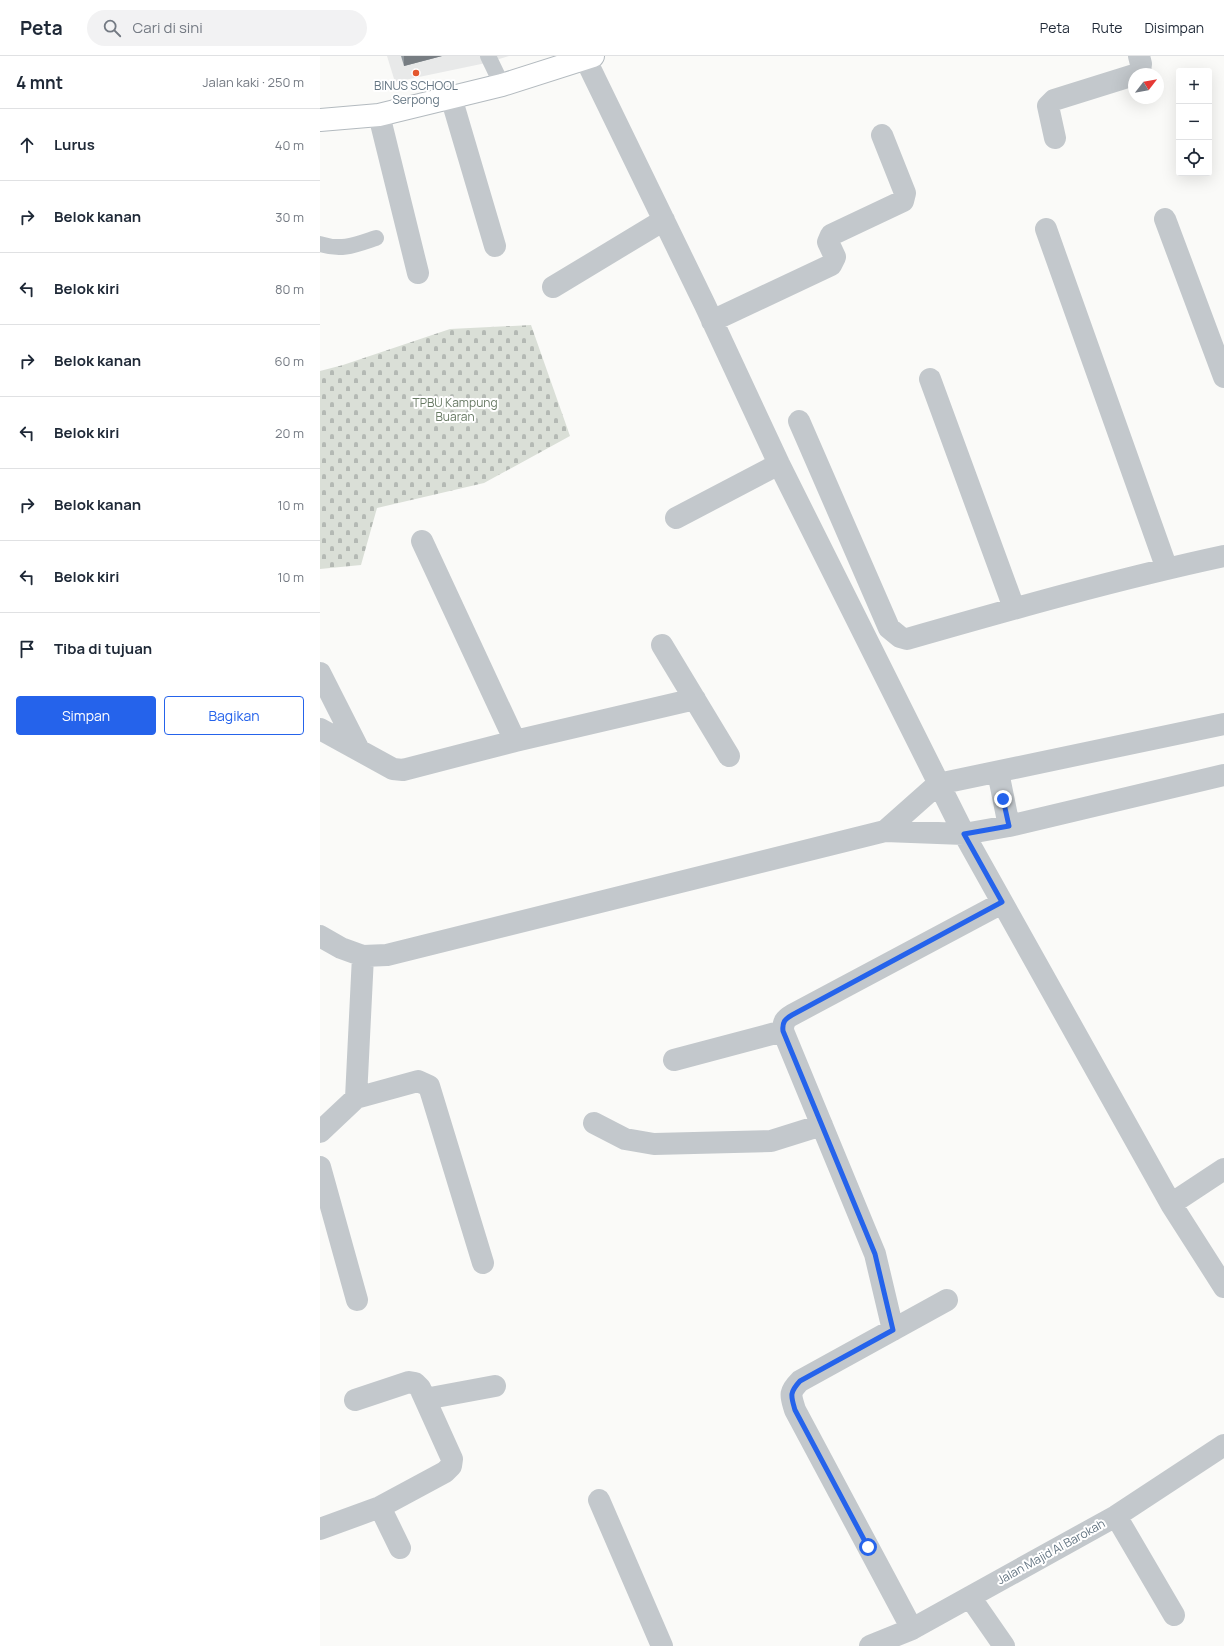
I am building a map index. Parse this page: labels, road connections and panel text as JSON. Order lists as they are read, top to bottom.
{
  "streets": {
    "street": ["Jalan Majid Al Barokah"]
  },
  "parks": ["TPBU Kampung Buaran"],
  "places": ["BINUS SCHOOL Serpong"],
  "north": "top right",
  "page": {
    "header": "Peta",
    "search": "Cari di sini",
    "nav": ["Peta", "Rute", "Disimpan"],
    "heading": ["4 mnt", "Jalan kaki · 250 m"],
    "map_buttons": ["+", "−"],
    "list": [
      ["Lurus", "40 m"],
      ["Belok kanan", "30 m"],
      ["Belok kiri", "80 m"],
      ["Belok kanan", "60 m"],
      ["Belok kiri", "20 m"],
      ["Belok kanan", "10 m"],
      ["Belok kiri", "10 m"],
      "Tiba di tujuan"
    ],
    "buttons": ["Simpan", "Bagikan"]
  }
}
